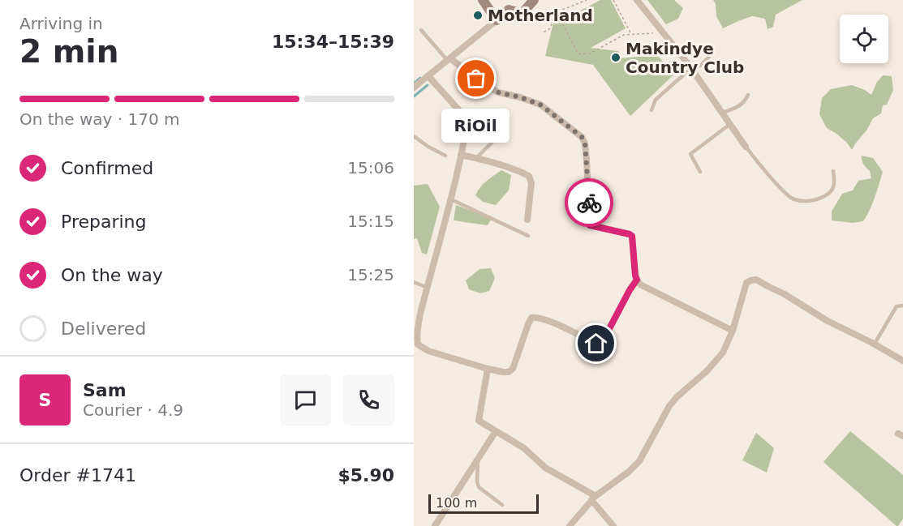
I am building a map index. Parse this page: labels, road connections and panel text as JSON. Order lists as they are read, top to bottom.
{
  "places": ["Motherland", "Makindye Country Club", "RiOil"],
  "scale_bar": "100 m",
  "page": {
    "heading": ["2 min", "Arriving in", "15:34–15:39"],
    "panel": [
      "Sam",
      "Courier · 4.9",
      "Order #1741",
      "$5.90"
    ],
    "bar": "On the way · 170 m",
    "bubble": "RiOil",
    "list": [
      ["Confirmed", "15:06"],
      ["Preparing", "15:15"],
      ["On the way", "15:25"],
      "Delivered"
    ],
    "round": "S",
    "scale": "100 m"
  }
}
